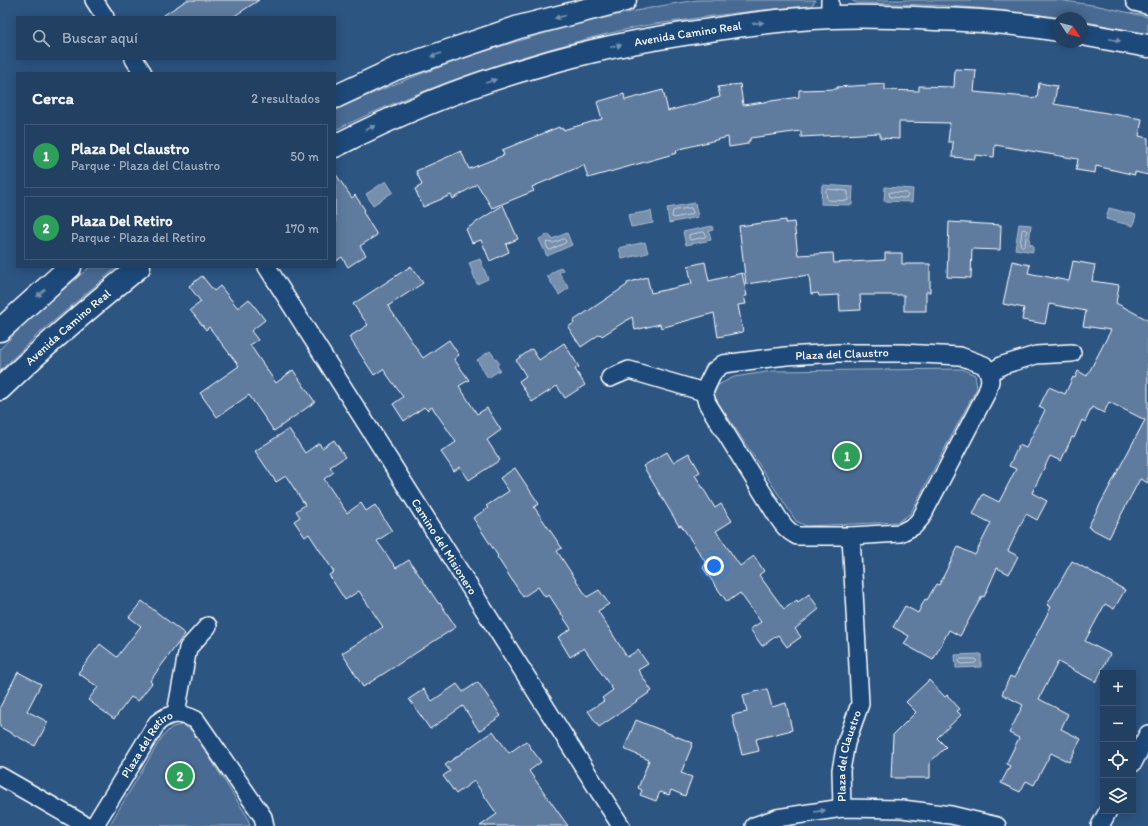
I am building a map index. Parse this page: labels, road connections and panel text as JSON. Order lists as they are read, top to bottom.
{
  "streets": {
    "main road": ["Avenida Camino Real"],
    "street": ["Plaza del Claustro", "Camino del Misionero", "Plaza del Retiro"]
  },
  "north": "bottom right",
  "page": {
    "search": "Buscar aquí",
    "heading": ["Cerca", "2 resultados"],
    "list": [
      {
        "mark": "1",
        "name": "Plaza Del Claustro",
        "note": "Parque · Plaza del Claustro",
        "value": "50 m"
      },
      {
        "mark": "2",
        "name": "Plaza Del Retiro",
        "note": "Parque · Plaza del Retiro",
        "value": "170 m"
      }
    ],
    "pins": ["1", "2"],
    "map_buttons": ["+", "−"]
  }
}
